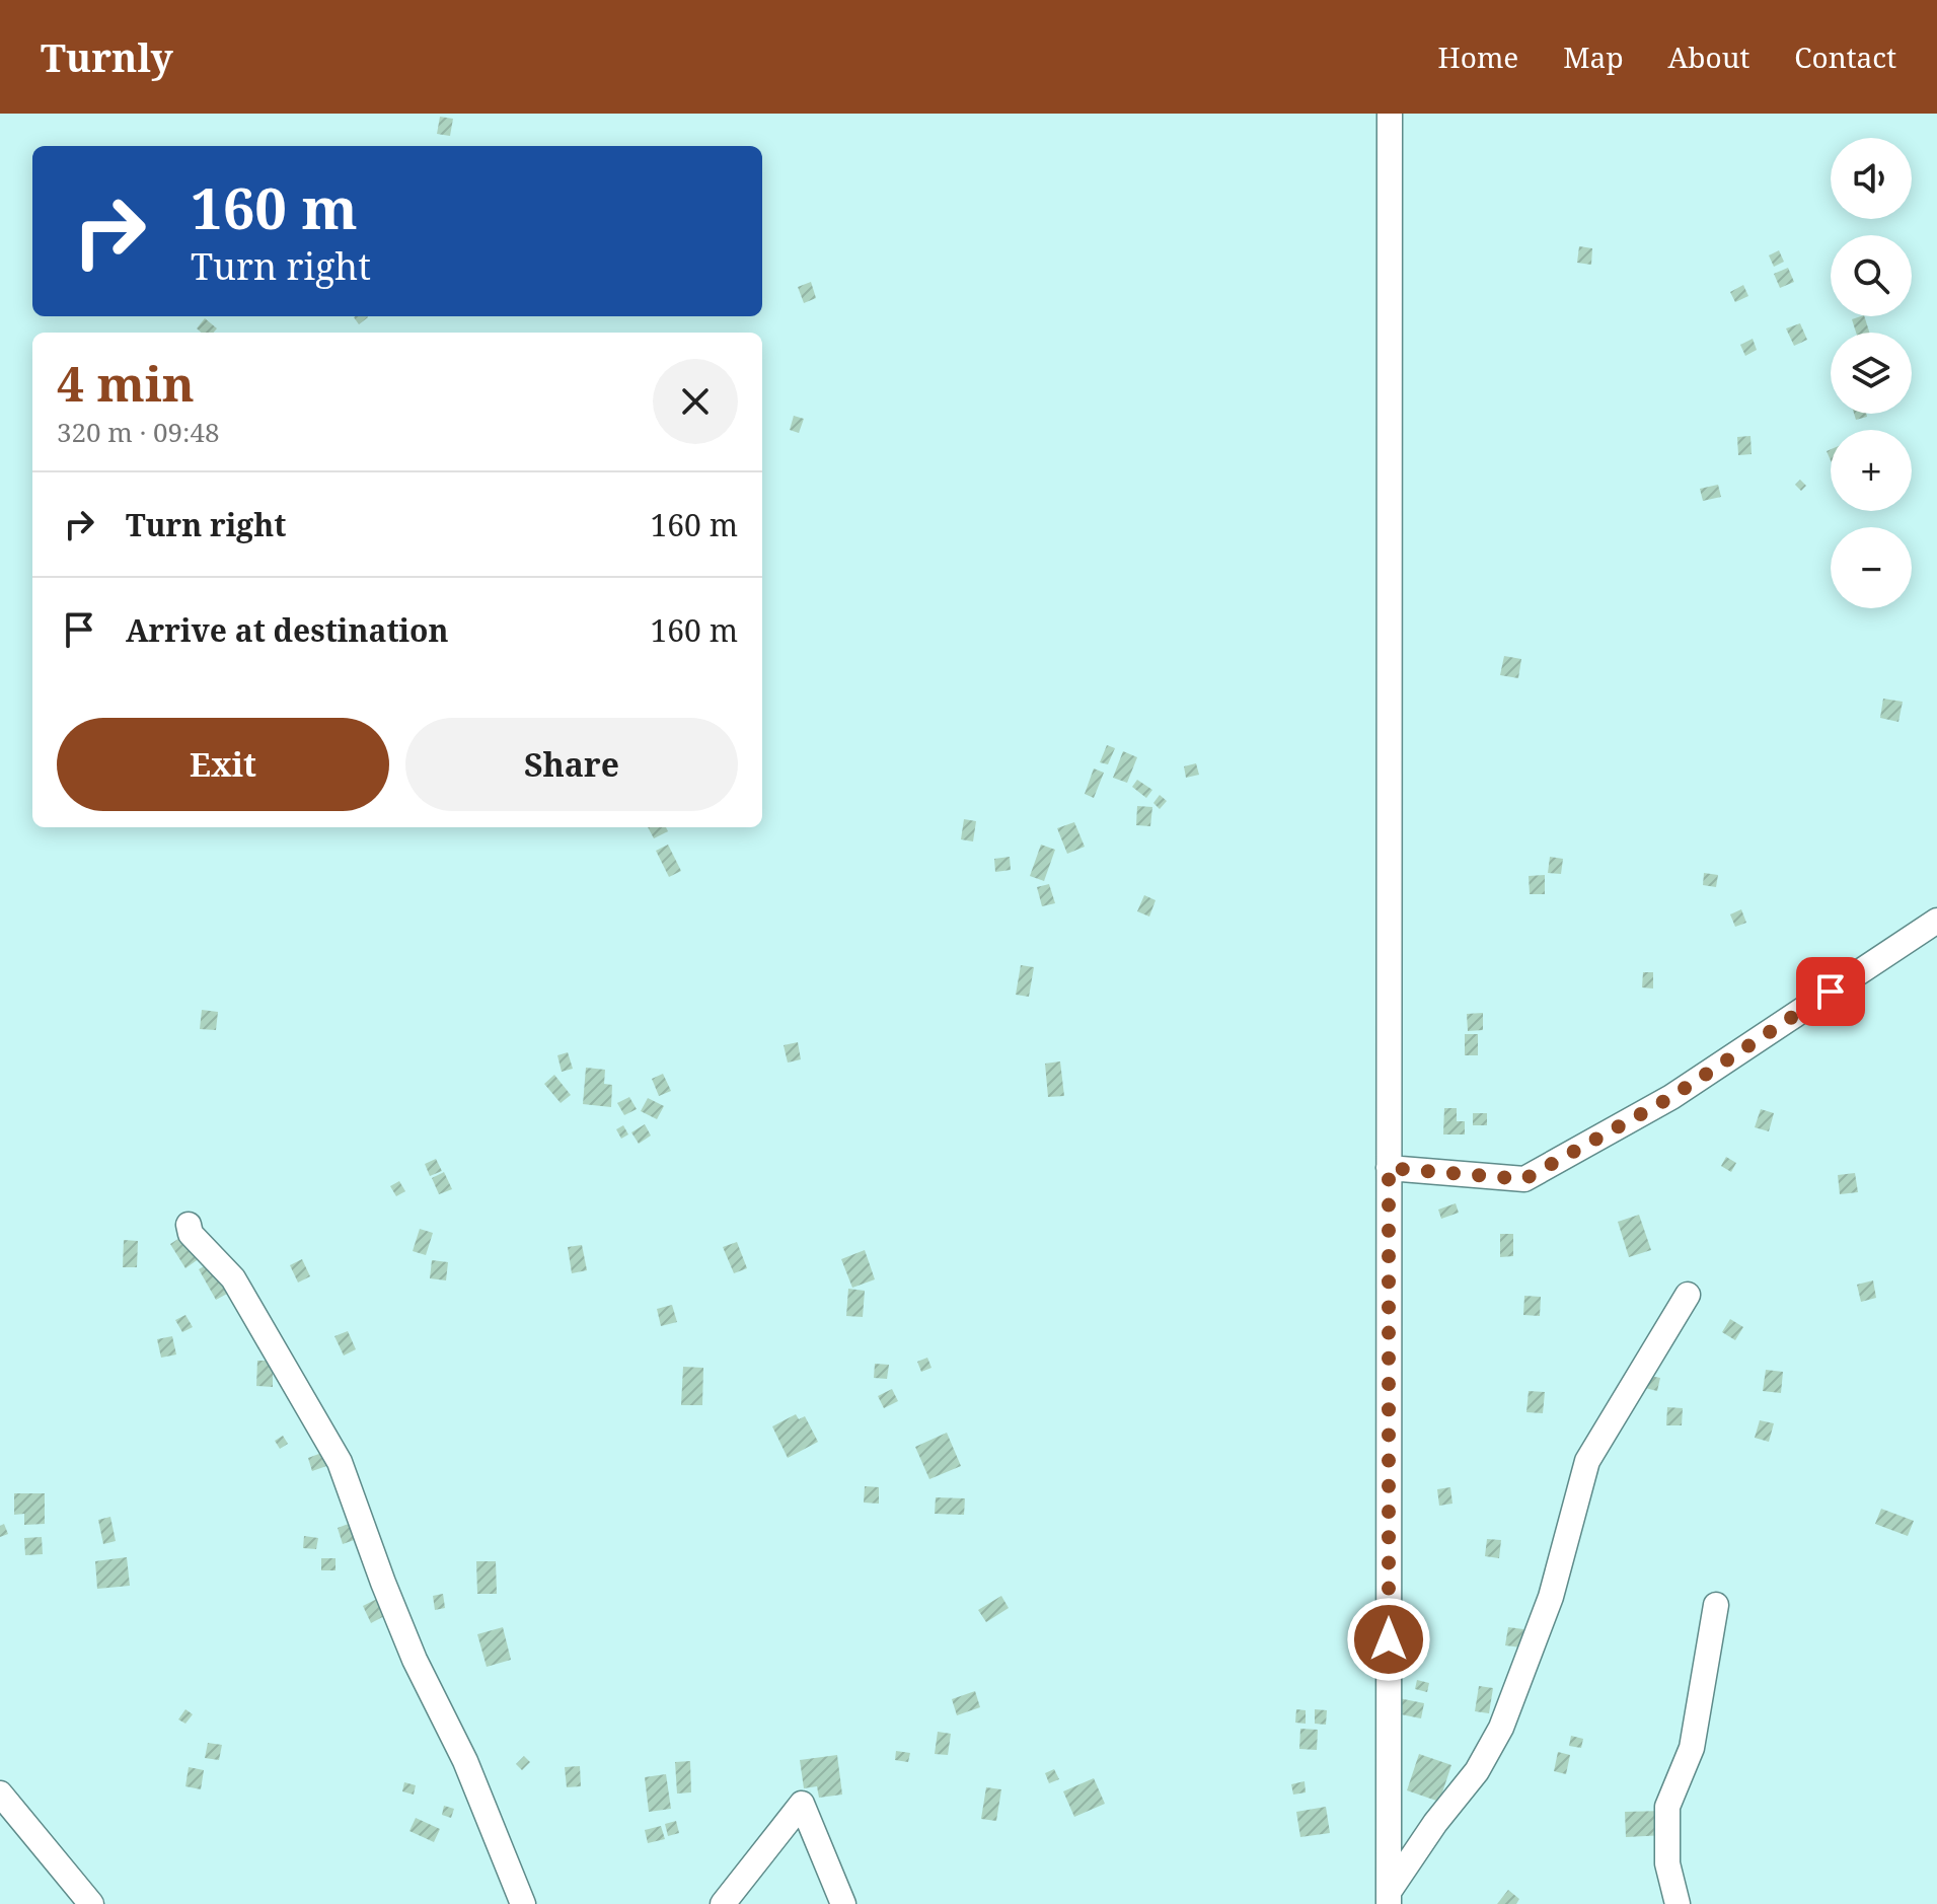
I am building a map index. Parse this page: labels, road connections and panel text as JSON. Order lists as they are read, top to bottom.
{
  "page": {
    "header": "Turnly",
    "nav": [
      "Home",
      "Map",
      "About",
      "Contact"
    ],
    "map_buttons": ["+", "−"],
    "turn": ["160 m", "Turn right"],
    "heading": ["4 min", "320 m · 09:48"],
    "list": [
      {
        "name": "Turn right",
        "value": "160 m"
      },
      {
        "name": "Arrive at destination",
        "value": "160 m"
      }
    ],
    "buttons": ["Exit", "Share"]
  }
}
